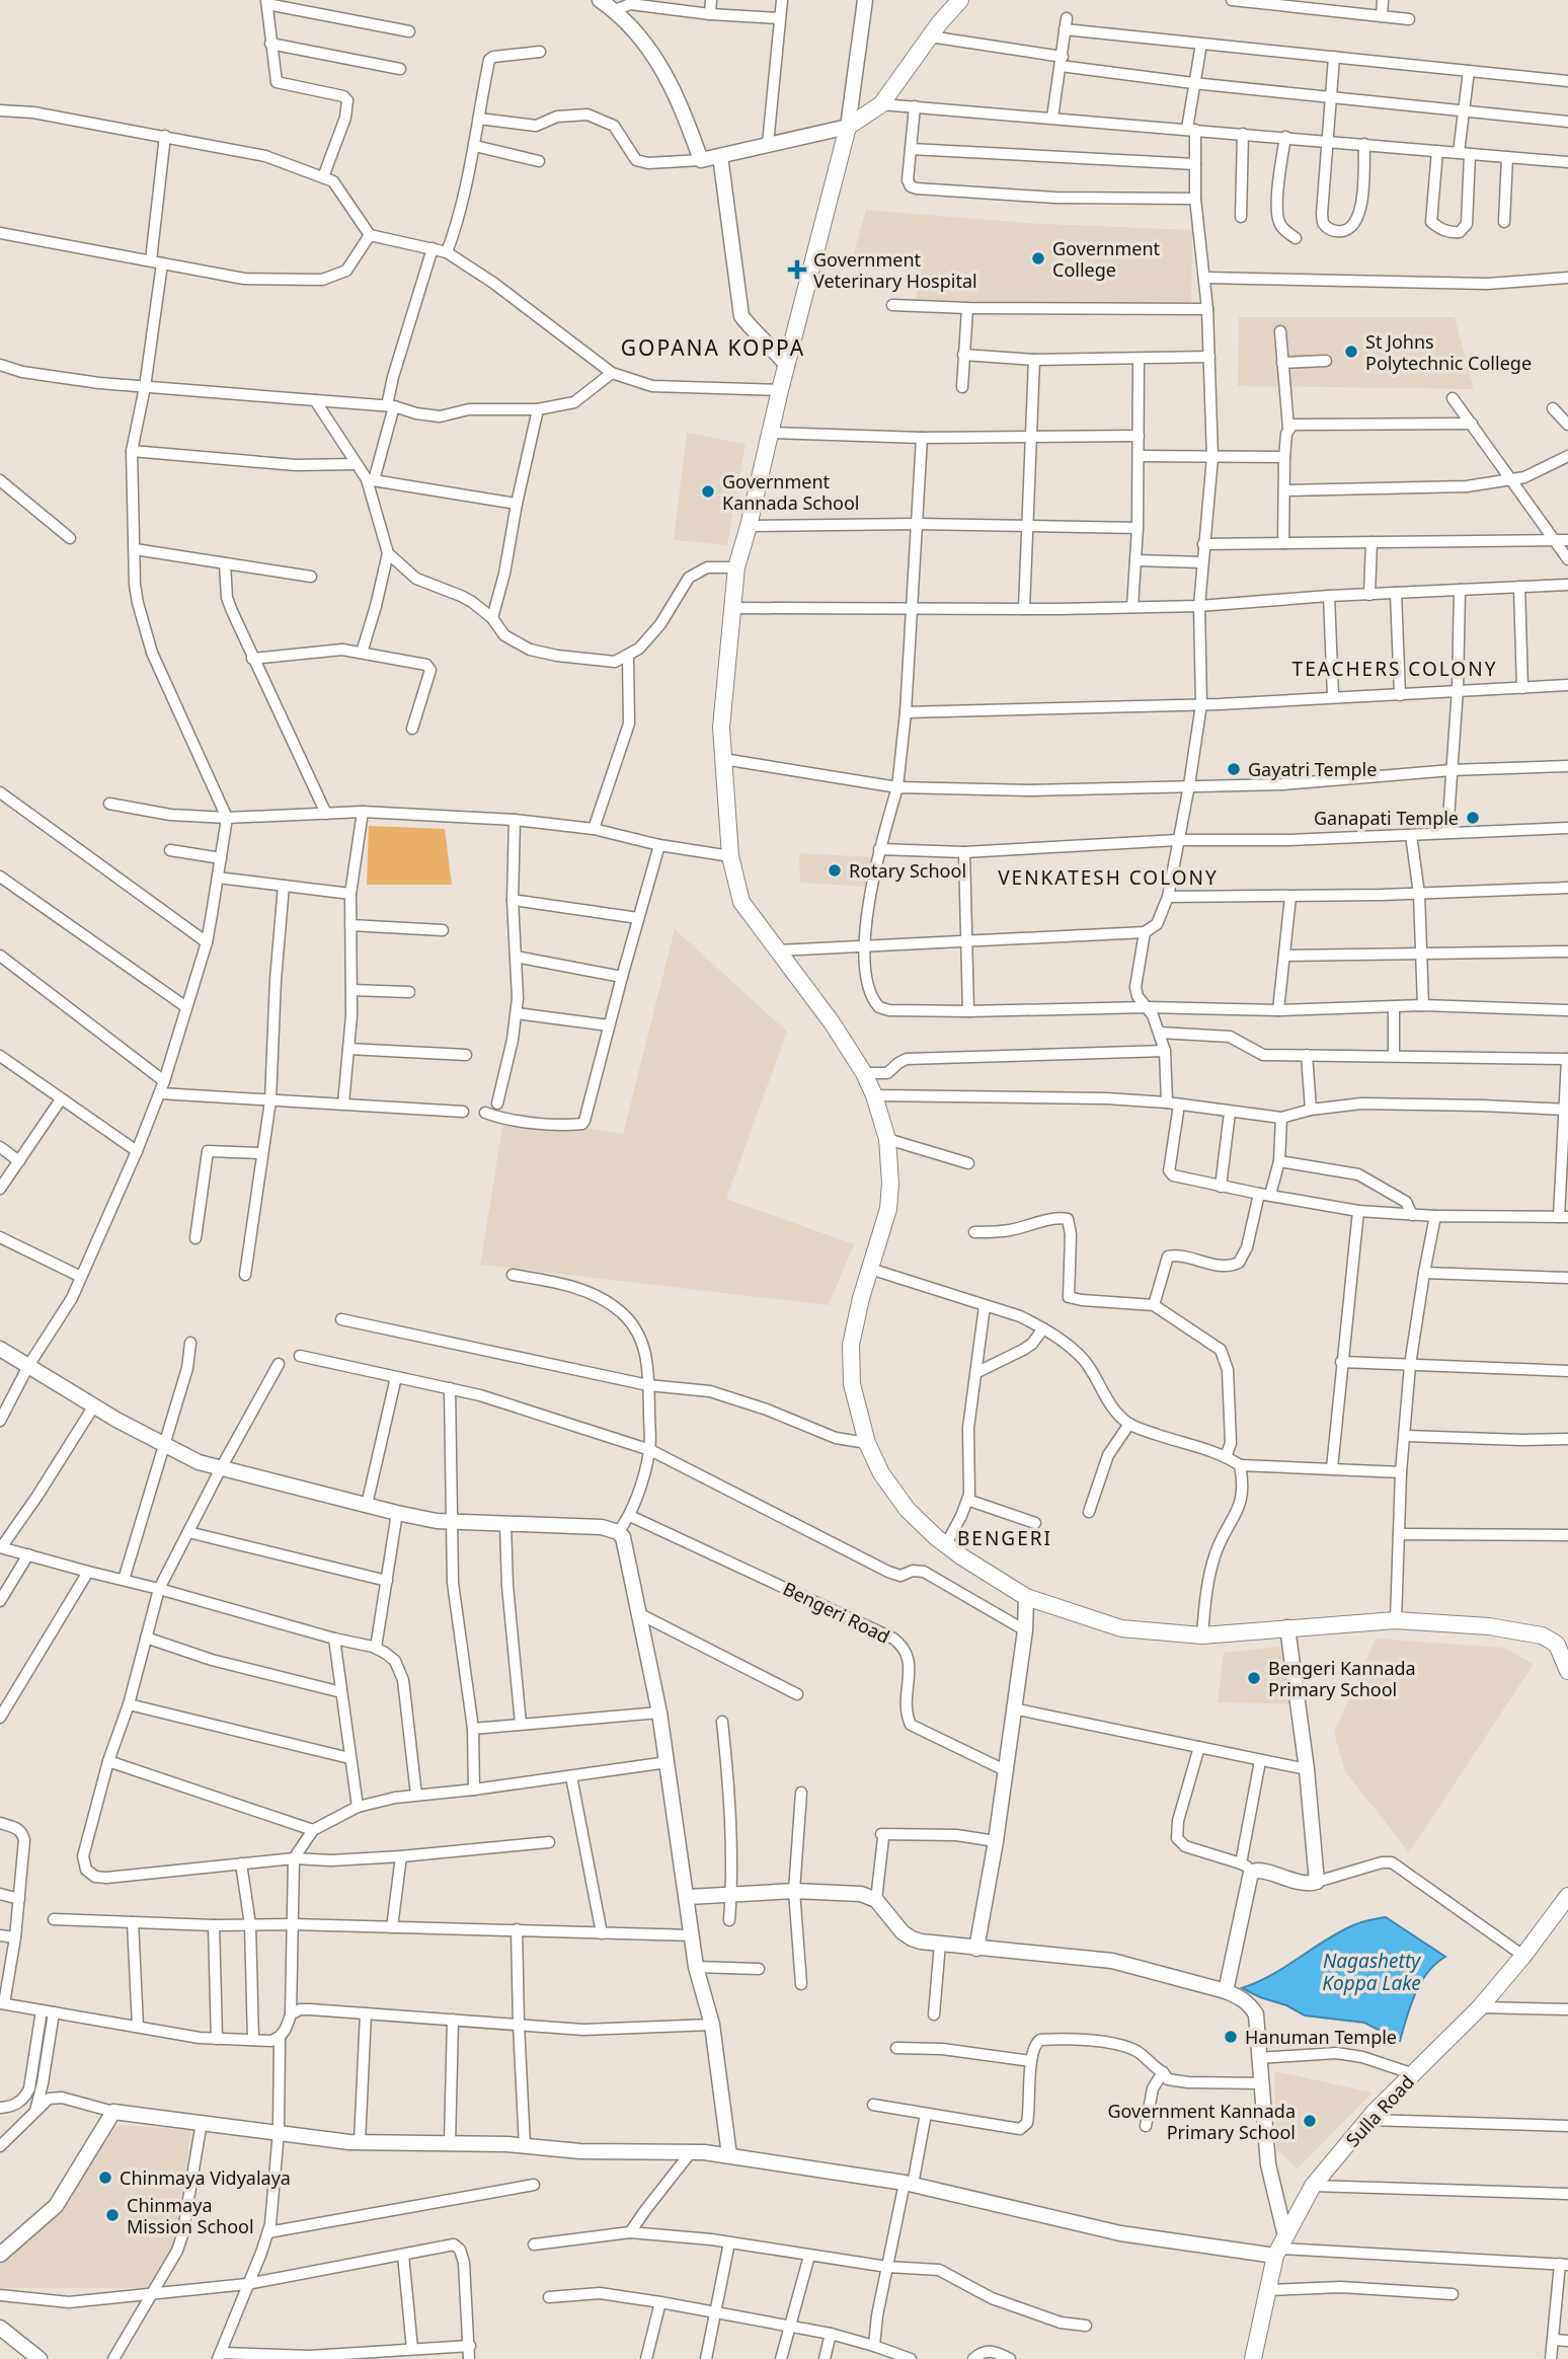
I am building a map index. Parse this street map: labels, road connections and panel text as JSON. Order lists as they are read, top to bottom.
{
  "streets": {
    "main road": ["Sulla Road"],
    "street": ["Bengeri Road"]
  },
  "districts": [
    "GOPANA KOPPA",
    "TEACHERS COLONY",
    "VENKATESH COLONY",
    "BENGERI"
  ],
  "water": ["Nagashetty Koppa Lake"],
  "places": {
    "other": [
      "Government College",
      "St Johns Polytechnic College",
      "Government Kannada School",
      "Gayatri Temple",
      "Ganapati Temple",
      "Rotary School",
      "Bengeri Kannada Primary School",
      "Hanuman Temple",
      "Government Kannada Primary School",
      "Chinmaya Vidyalaya",
      "Chinmaya Mission School"
    ],
    "health": ["Government Veterinary Hospital"]
  }
}
